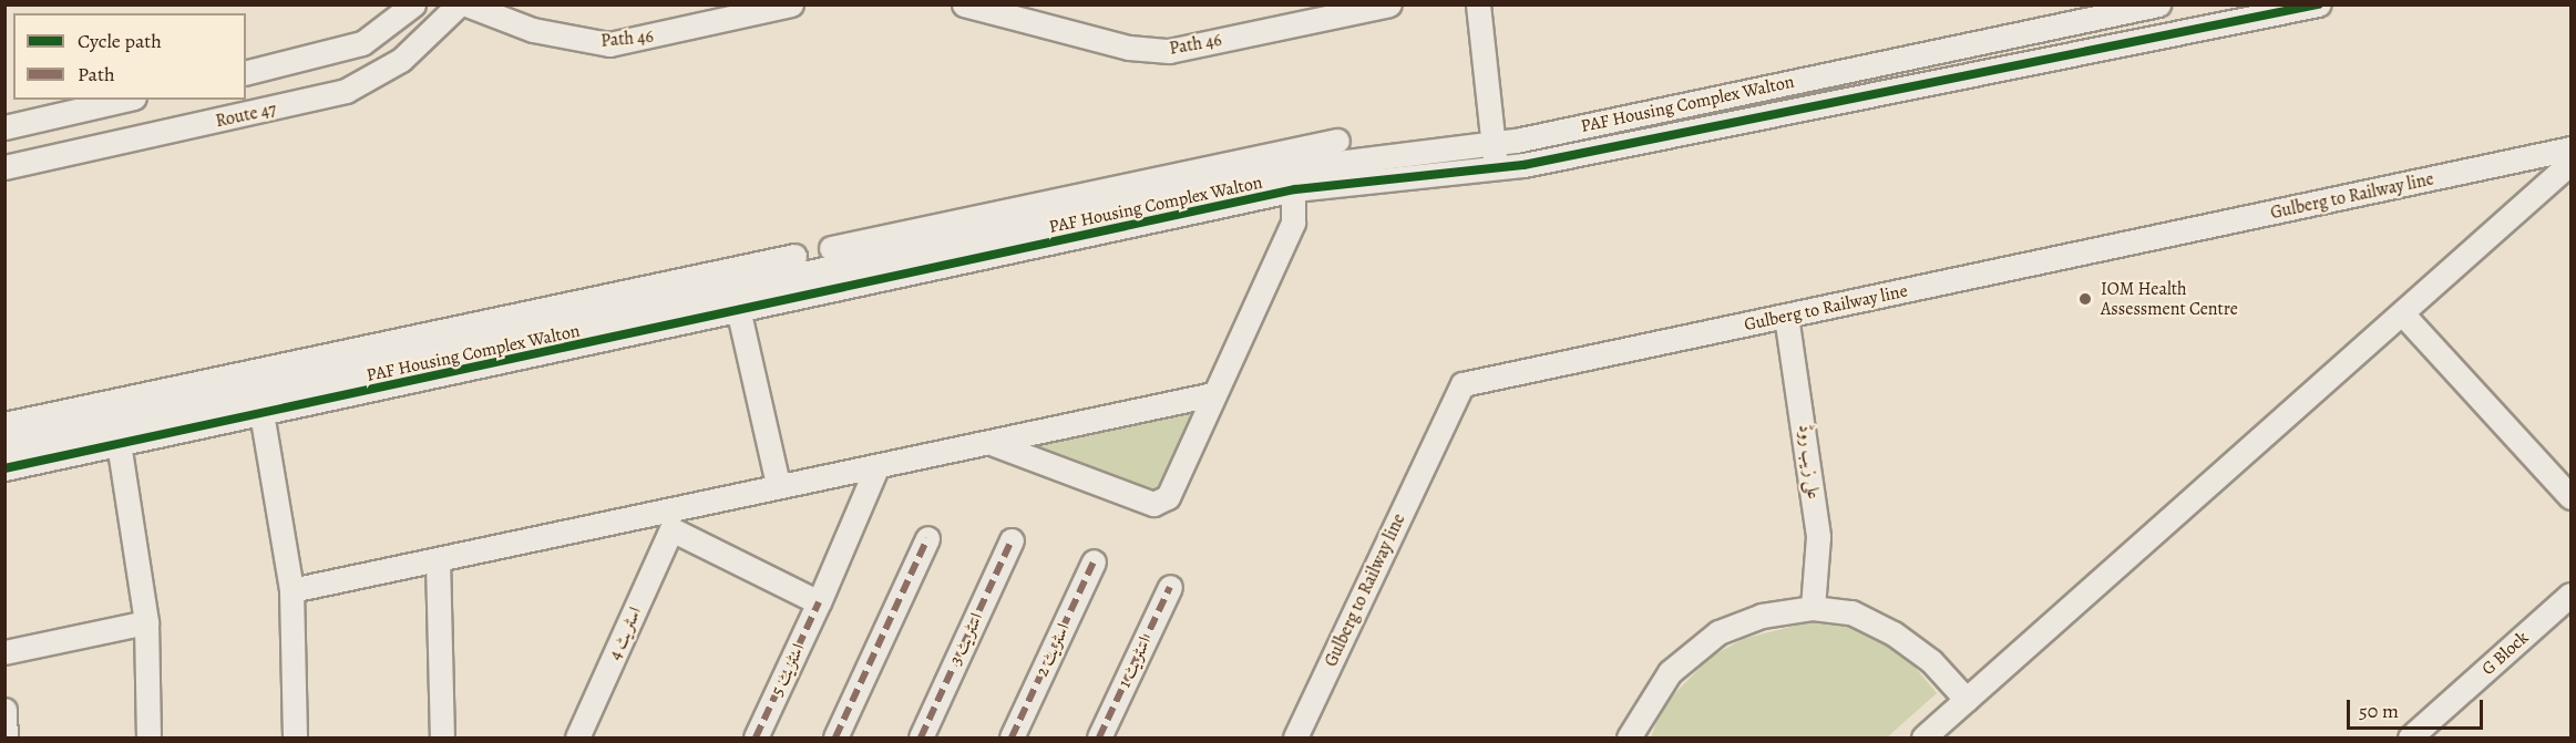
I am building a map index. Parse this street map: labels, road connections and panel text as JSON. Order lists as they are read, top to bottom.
{
  "streets": {
    "street": [
      "Path 46",
      "PAF Housing Complex Walton",
      "Route 47",
      "Gulberg to Railway line",
      "علی زیب روڈ",
      "اسٹریٹ 4",
      "اسٹریٹ 3",
      "اسٹریٹ 2",
      "G Block",
      "اسٹریٹ 1",
      "اسٹریٹ 5"
    ]
  },
  "crossings": [
    ["Gulberg to Railway line", "علی زیب روڈ"]
  ],
  "places": ["IOM Health Assessment Centre"],
  "legend": ["Cycle path", "Path"],
  "scale_bar": "50 m"
}
